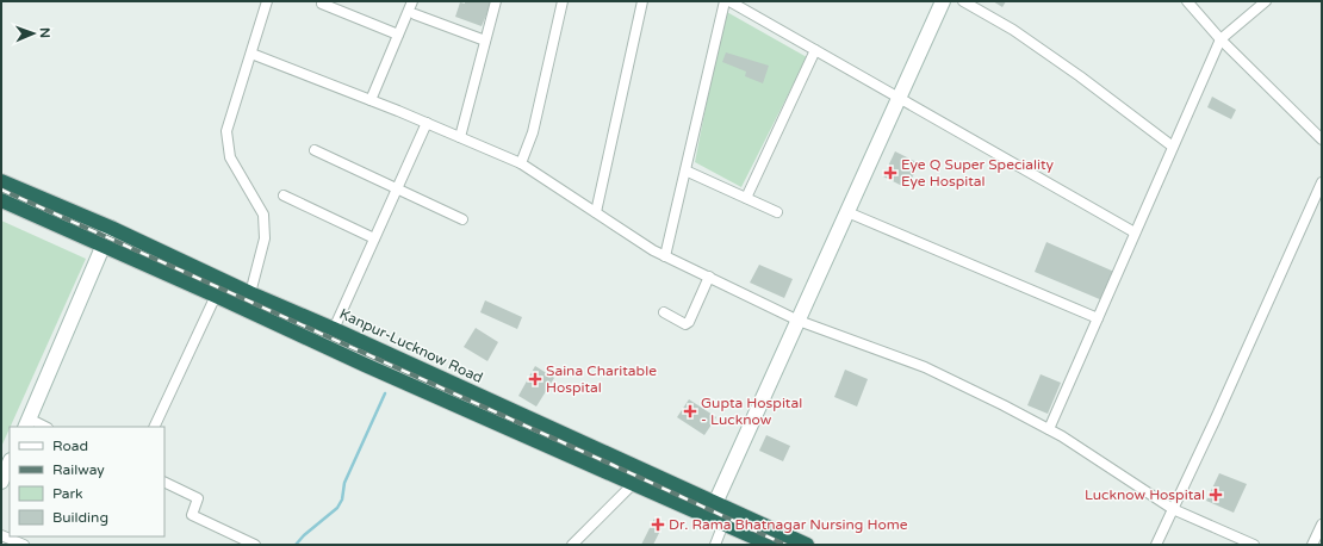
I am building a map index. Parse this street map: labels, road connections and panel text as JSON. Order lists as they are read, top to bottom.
{
  "streets": {
    "highway": ["Kanpur-Lucknow Road"]
  },
  "places": {
    "health": [
      "Eye Q Super Speciality Eye Hospital",
      "Saina Charitable Hospital",
      "Gupta Hospital - Lucknow",
      "Lucknow Hospital",
      "Dr. Rama Bhatnagar Nursing Home"
    ]
  },
  "legend": [
    "Road",
    "Railway",
    "Park",
    "Building"
  ],
  "north": "right"
}
